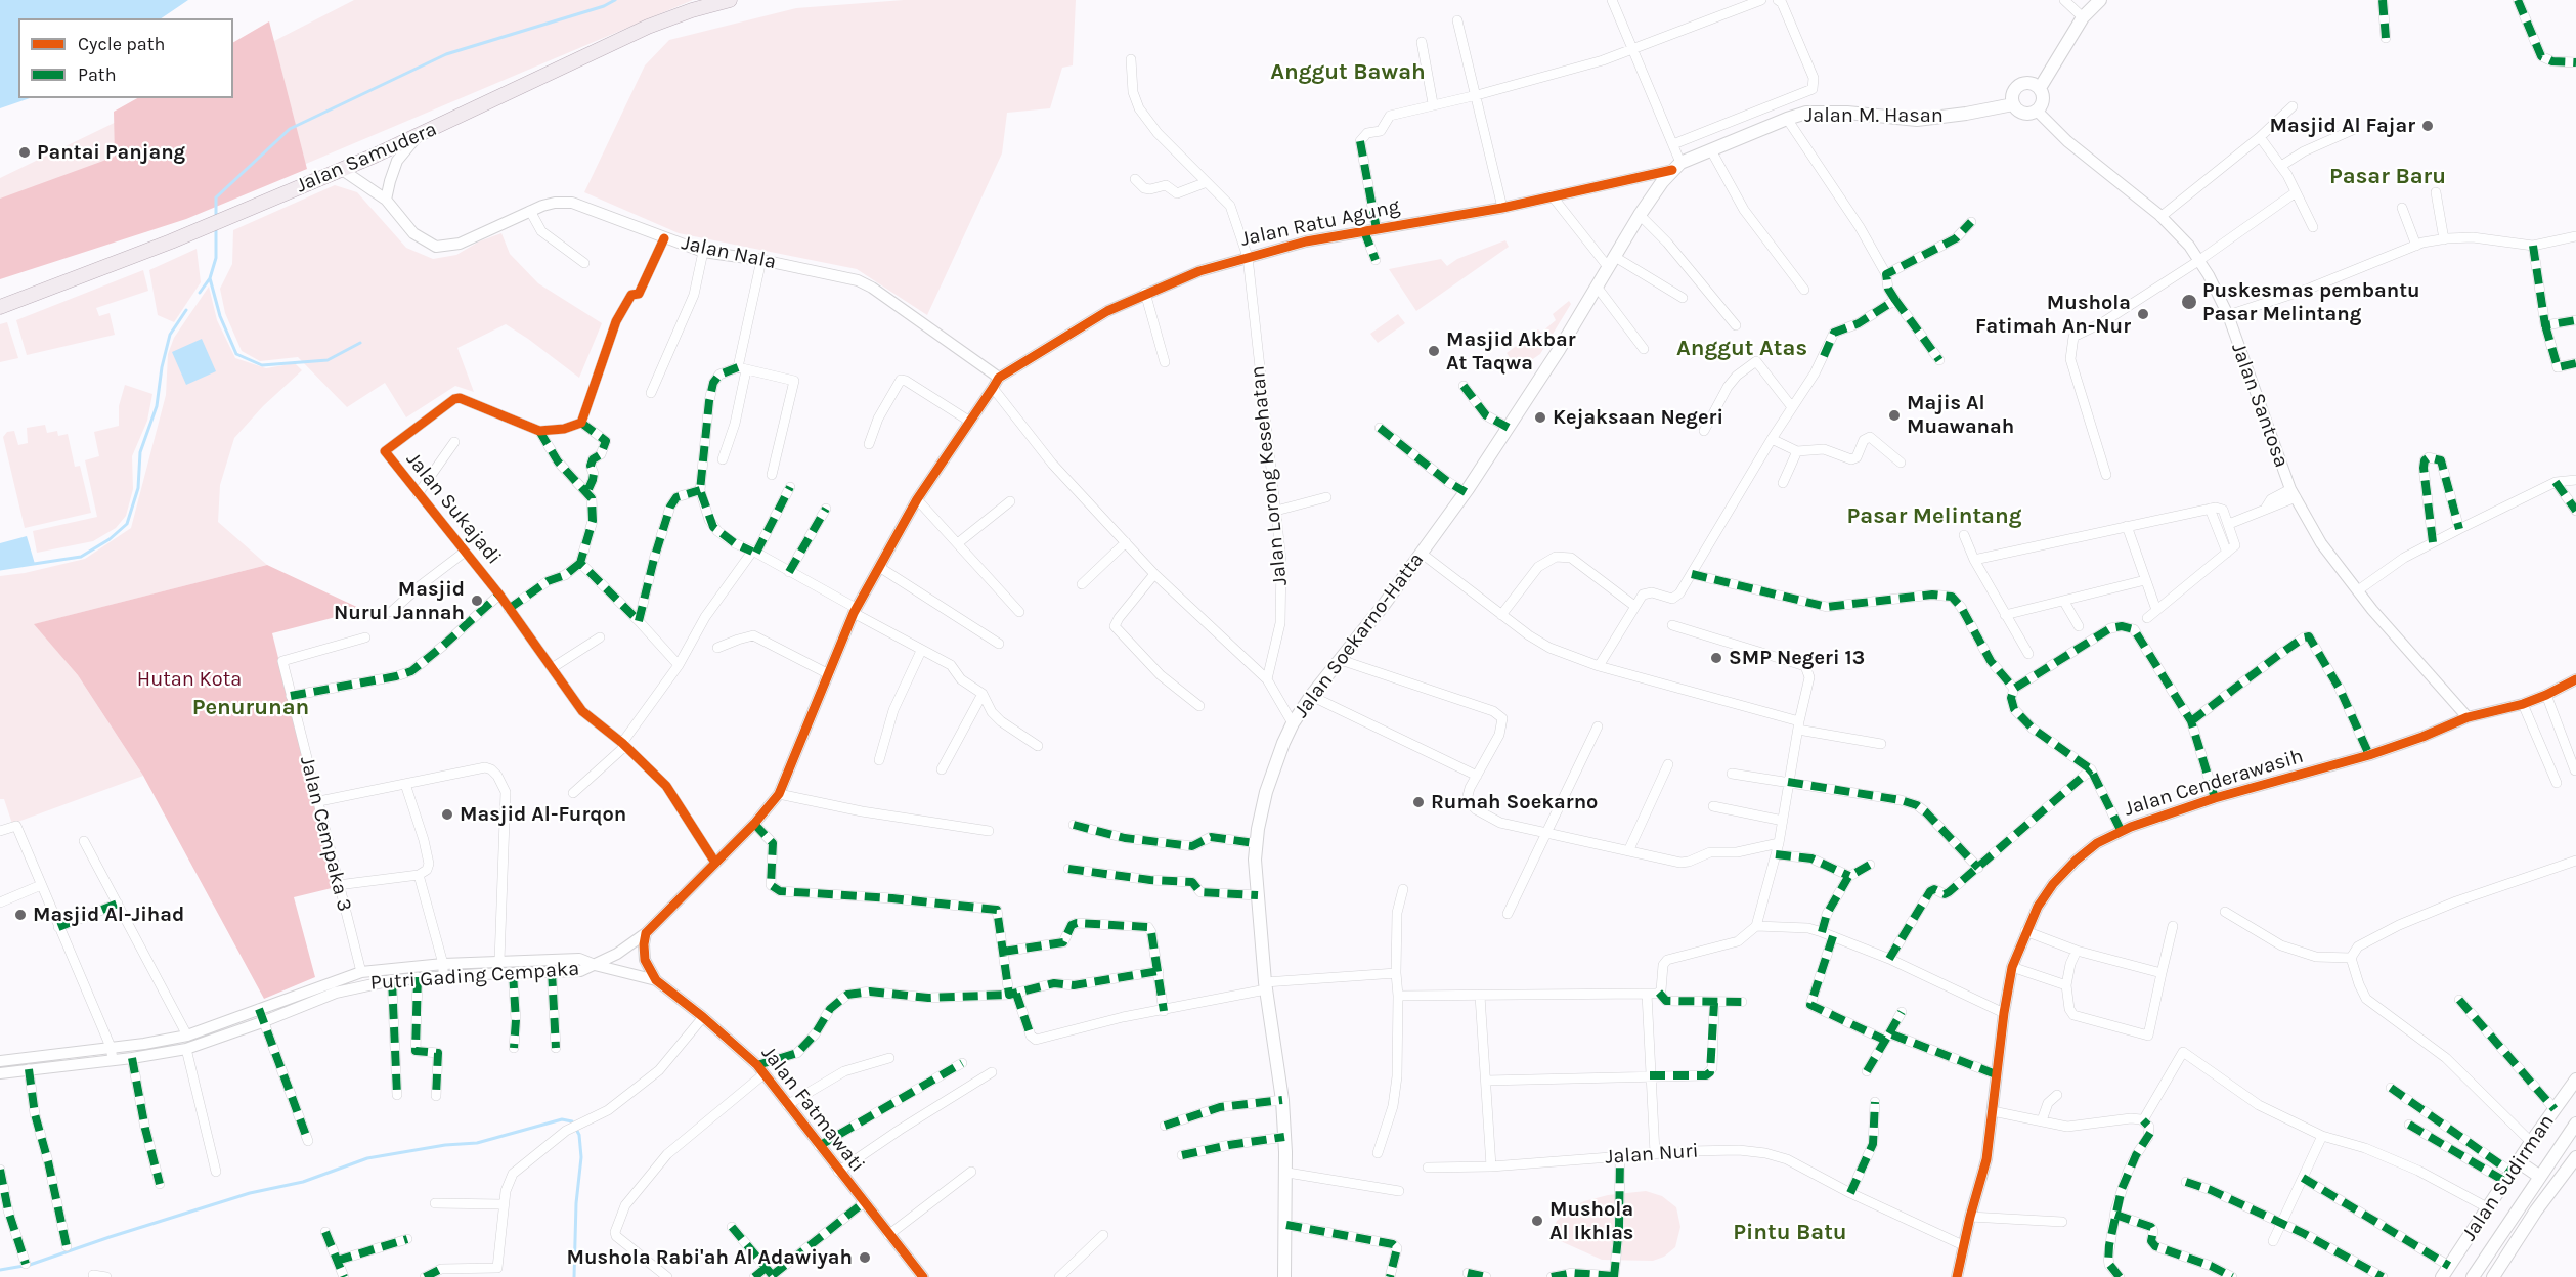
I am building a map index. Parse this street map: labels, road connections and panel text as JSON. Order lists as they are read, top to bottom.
{
  "streets": {
    "main road": [
      "Jalan M. Hasan",
      "Jalan Samudera",
      "Jalan Soekarno-Hatta",
      "Jalan Sudirman"
    ],
    "street": [
      "Jalan Ratu Agung",
      "Jalan Nala",
      "Jalan Santosa",
      "Jalan Lorong Kesehatan",
      "Jalan Sukajadi",
      "Jalan Cenderawasih",
      "Jalan Cempaka 3",
      "Putri Gading Cempaka",
      "Jalan Fatmawati",
      "Jalan Nuri"
    ]
  },
  "crossings": [
    ["Jalan M. Hasan", "Jalan Ratu Agung"],
    ["Jalan M. Hasan", "Jalan Santosa"],
    ["Jalan M. Hasan", "Jalan Soekarno-Hatta"],
    ["Jalan Samudera", "Jalan Nala"],
    ["Jalan Ratu Agung", "Jalan Nala"],
    ["Jalan Ratu Agung", "Jalan Lorong Kesehatan"],
    ["Jalan Ratu Agung", "Jalan Soekarno-Hatta"],
    ["Jalan Ratu Agung", "Putri Gading Cempaka"],
    ["Jalan Nala", "Putri Gading Cempaka"],
    ["Jalan Santosa", "Jalan Cenderawasih"],
    ["Jalan Sukajadi", "Putri Gading Cempaka"],
    ["Jalan Cenderawasih", "Jalan Nuri"],
    ["Jalan Cempaka 3", "Putri Gading Cempaka"],
    ["Putri Gading Cempaka", "Jalan Fatmawati"]
  ],
  "districts": [
    "Anggut Bawah",
    "Pasar Baru",
    "Anggut Atas",
    "Pasar Melintang",
    "Penurunan",
    "Pintu Batu"
  ],
  "parks": ["Hutan Kota"],
  "places": [
    "Masjid Al Fajar",
    "Pantai Panjang",
    "Puskesmas pembantu Pasar Melintang",
    "Mushola Fatimah An-Nur",
    "Masjid Akbar At Taqwa",
    "Majis Al Muawanah",
    "Kejaksaan Negeri",
    "Masjid Nurul Jannah",
    "SMP Negeri 13",
    "Rumah Soekarno",
    "Masjid Al-Furqon",
    "Masjid Al-Jihad",
    "Mushola Al Ikhlas",
    "Mushola Rabi'ah Al Adawiyah"
  ],
  "legend": ["Cycle path", "Path"]
}
